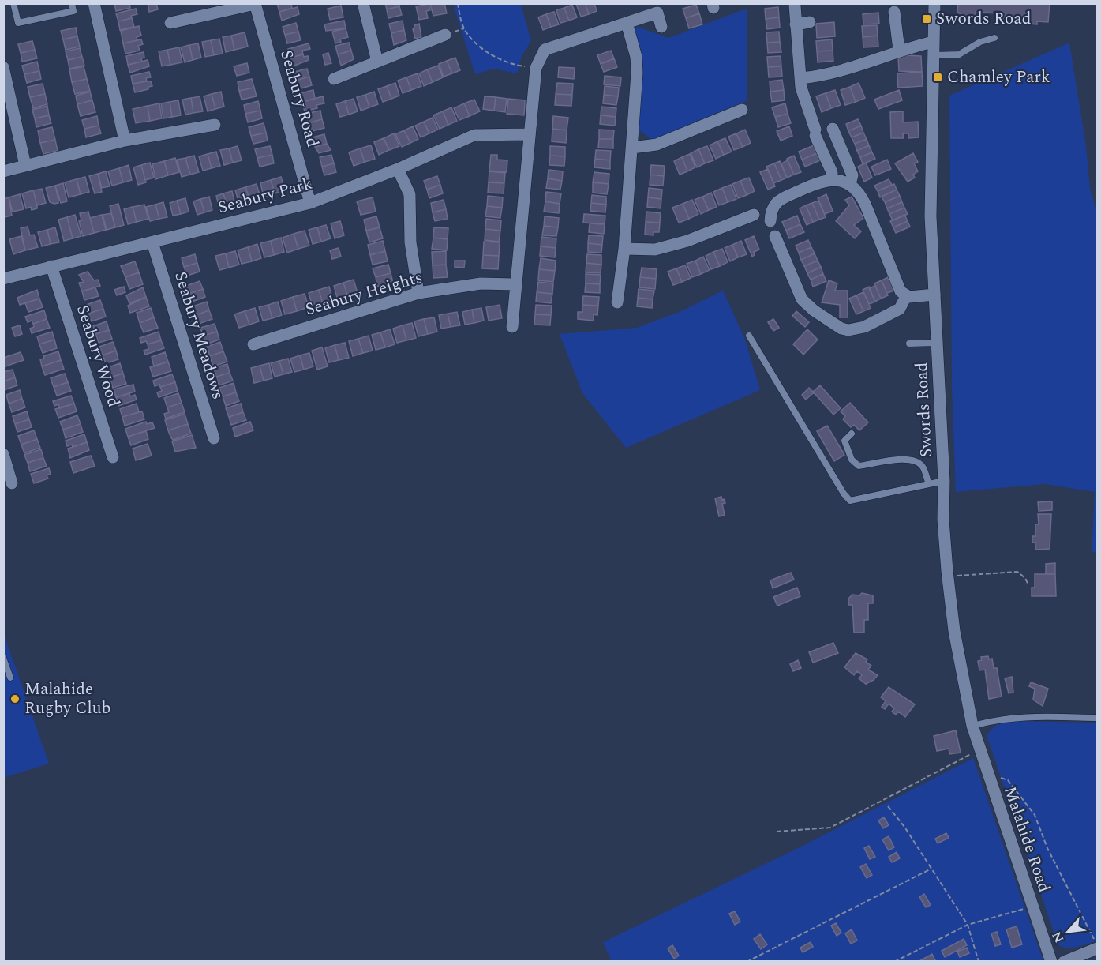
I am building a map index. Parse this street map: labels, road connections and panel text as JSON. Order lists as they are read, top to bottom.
{
  "streets": {
    "street": [
      "Seabury Road",
      "Seabury Park",
      "Seabury Heights",
      "Seabury Meadows",
      "Seabury Wood",
      "Swords Road",
      "Malahide Road"
    ]
  },
  "crossings": [
    ["Seabury Road", "Seabury Park"],
    ["Seabury Park", "Seabury Meadows"],
    ["Seabury Park", "Seabury Wood"],
    ["Swords Road", "Malahide Road"]
  ],
  "places": {
    "transit": ["Swords Road", "Chamley Park"],
    "other": ["Malahide Rugby Club"]
  },
  "north": "bottom left"
}
